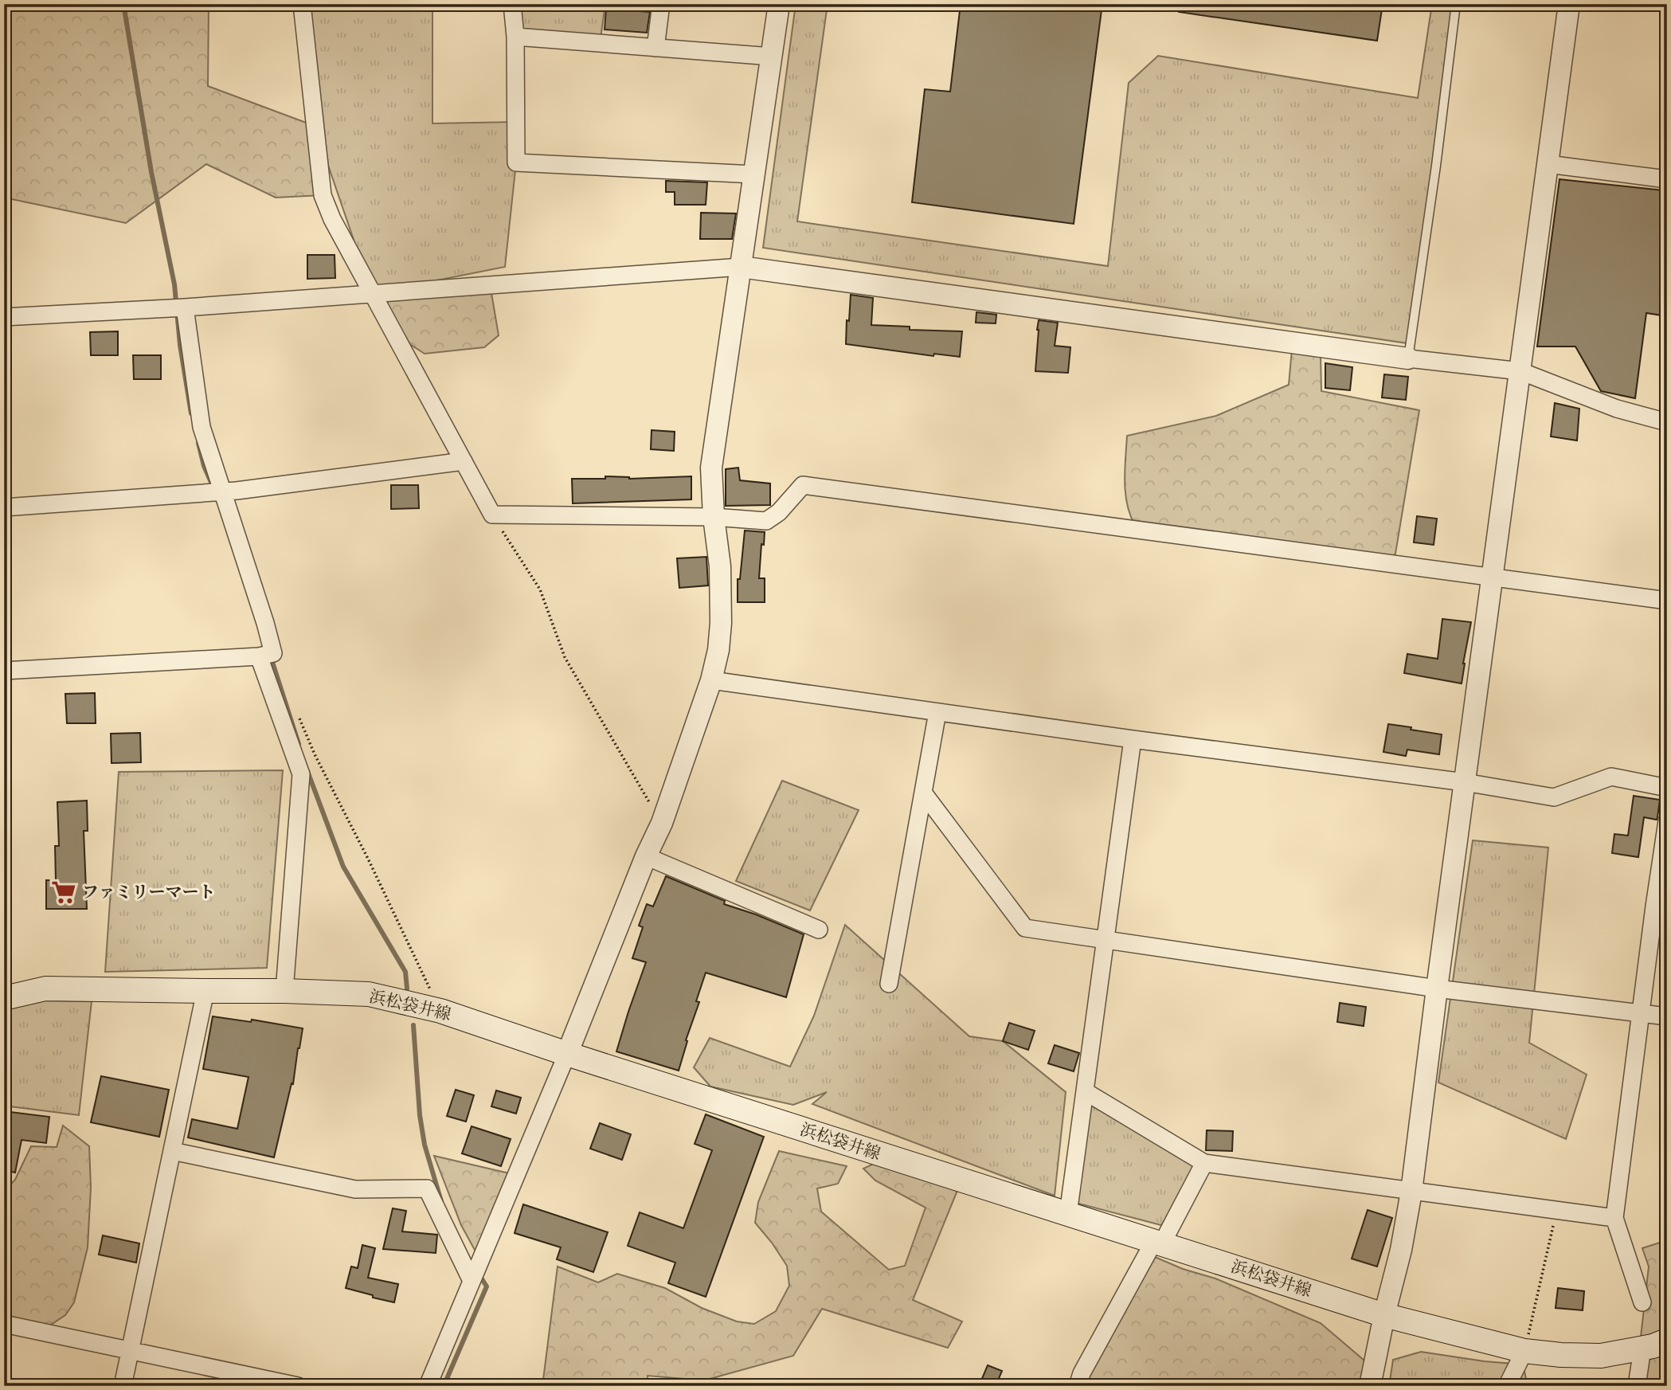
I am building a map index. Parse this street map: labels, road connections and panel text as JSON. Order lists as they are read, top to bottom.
{
  "streets": {
    "main road": ["浜松袋井線"]
  },
  "places": {
    "supermarket": ["ファミリーマート"]
  }
}
